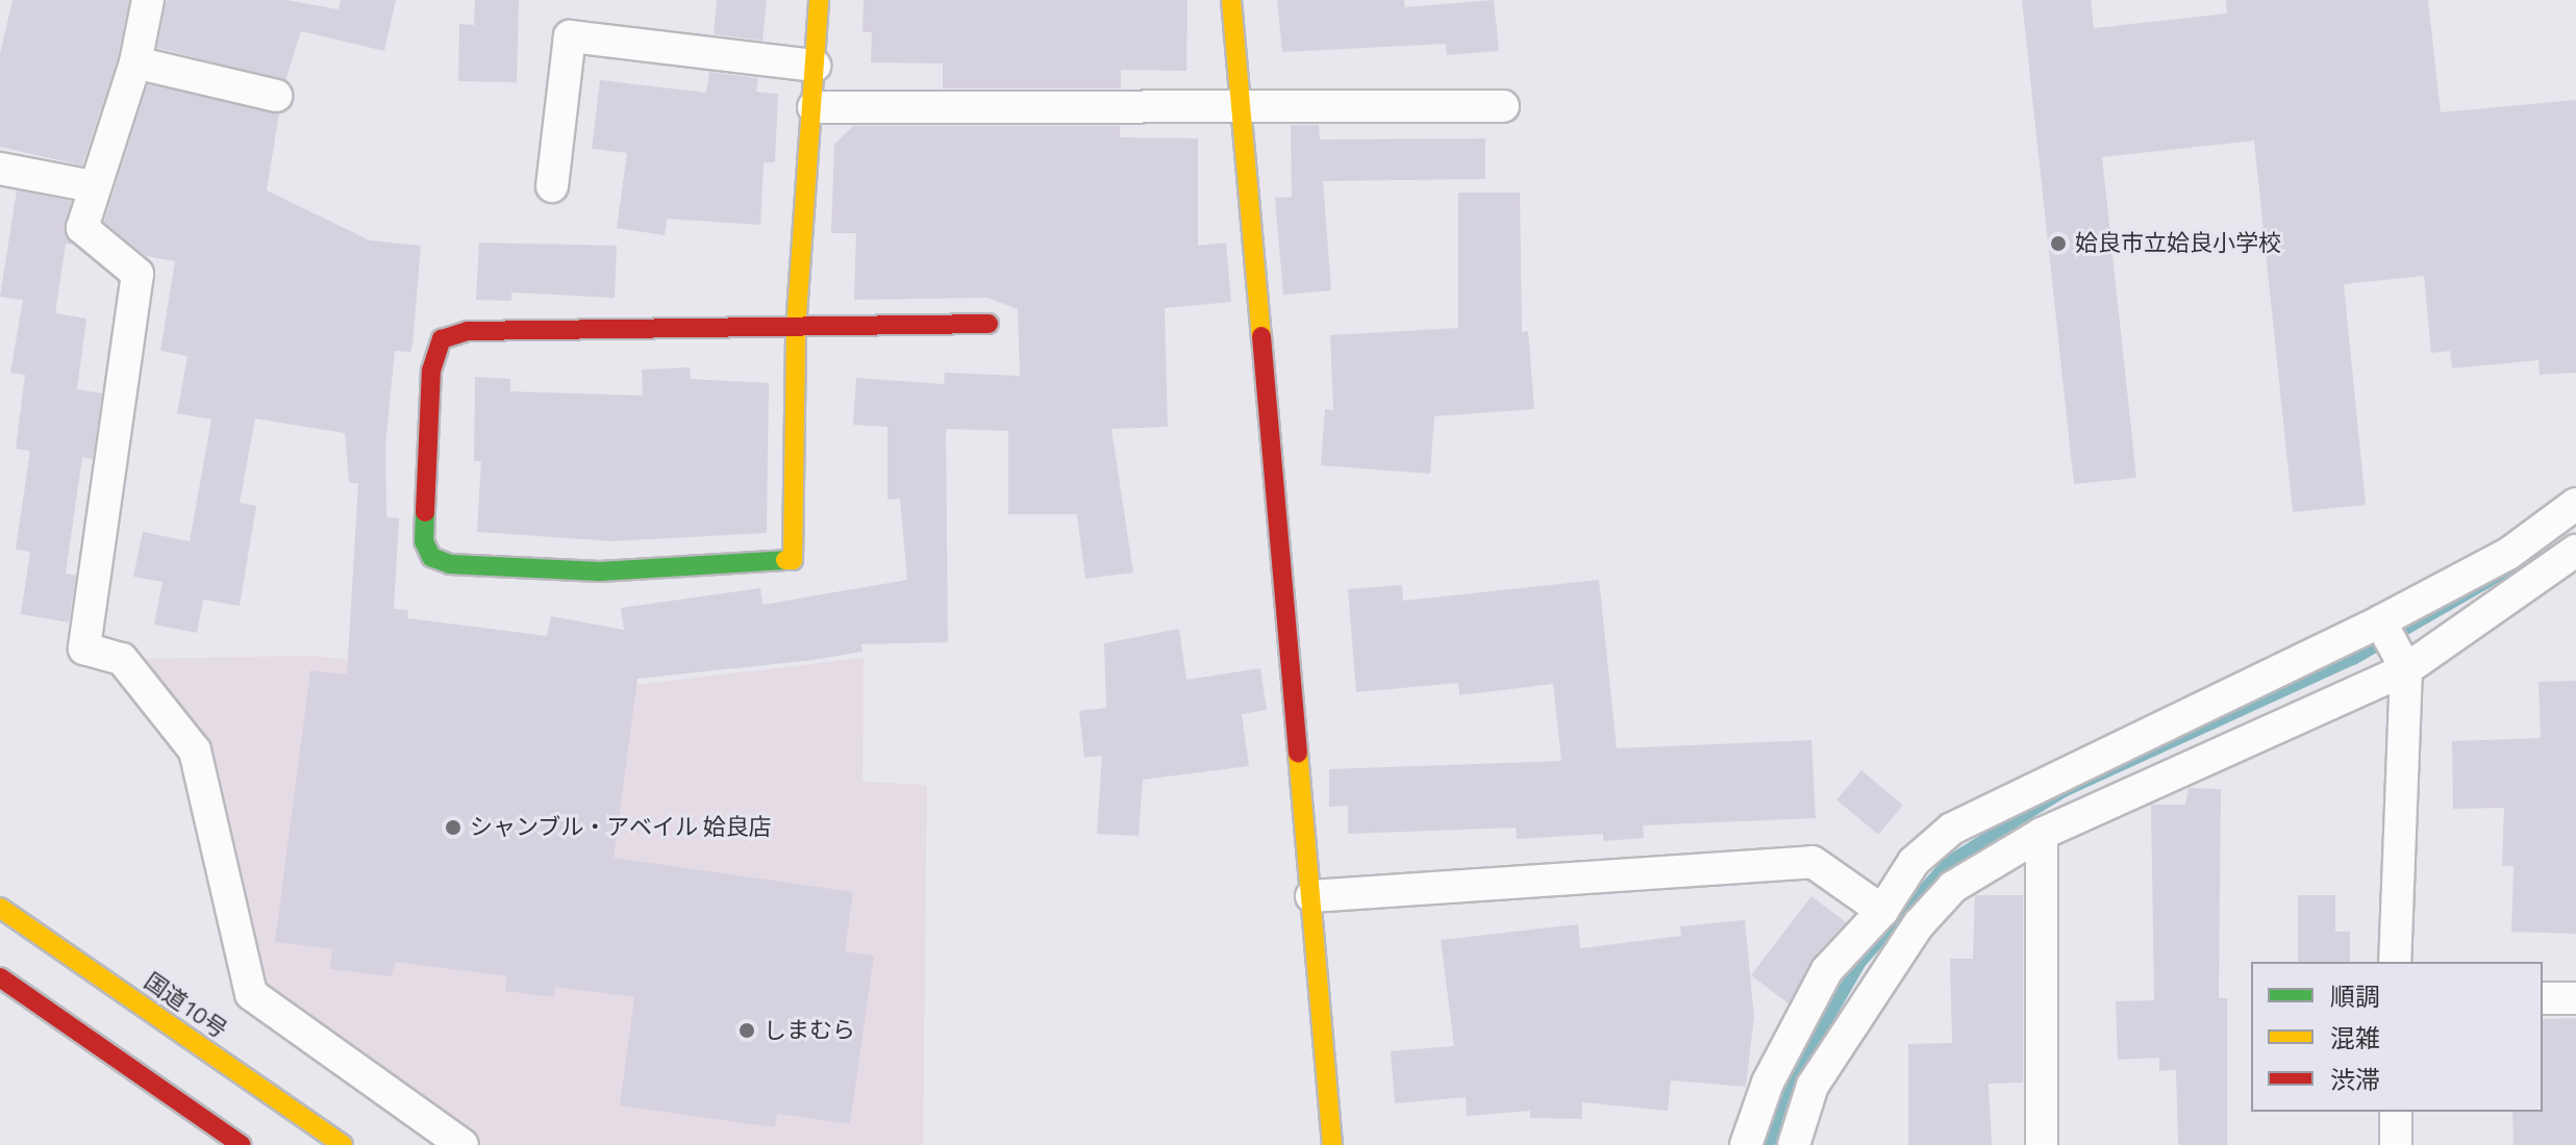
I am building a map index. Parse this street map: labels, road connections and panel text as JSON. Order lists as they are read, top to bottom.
{
  "streets": {
    "main road": ["国道10号"]
  },
  "places": ["姶良市立姶良小学校", "シャンブル・アベイル 姶良店", "しまむら"],
  "legend": ["順調", "混雑", "渋滞"]
}
